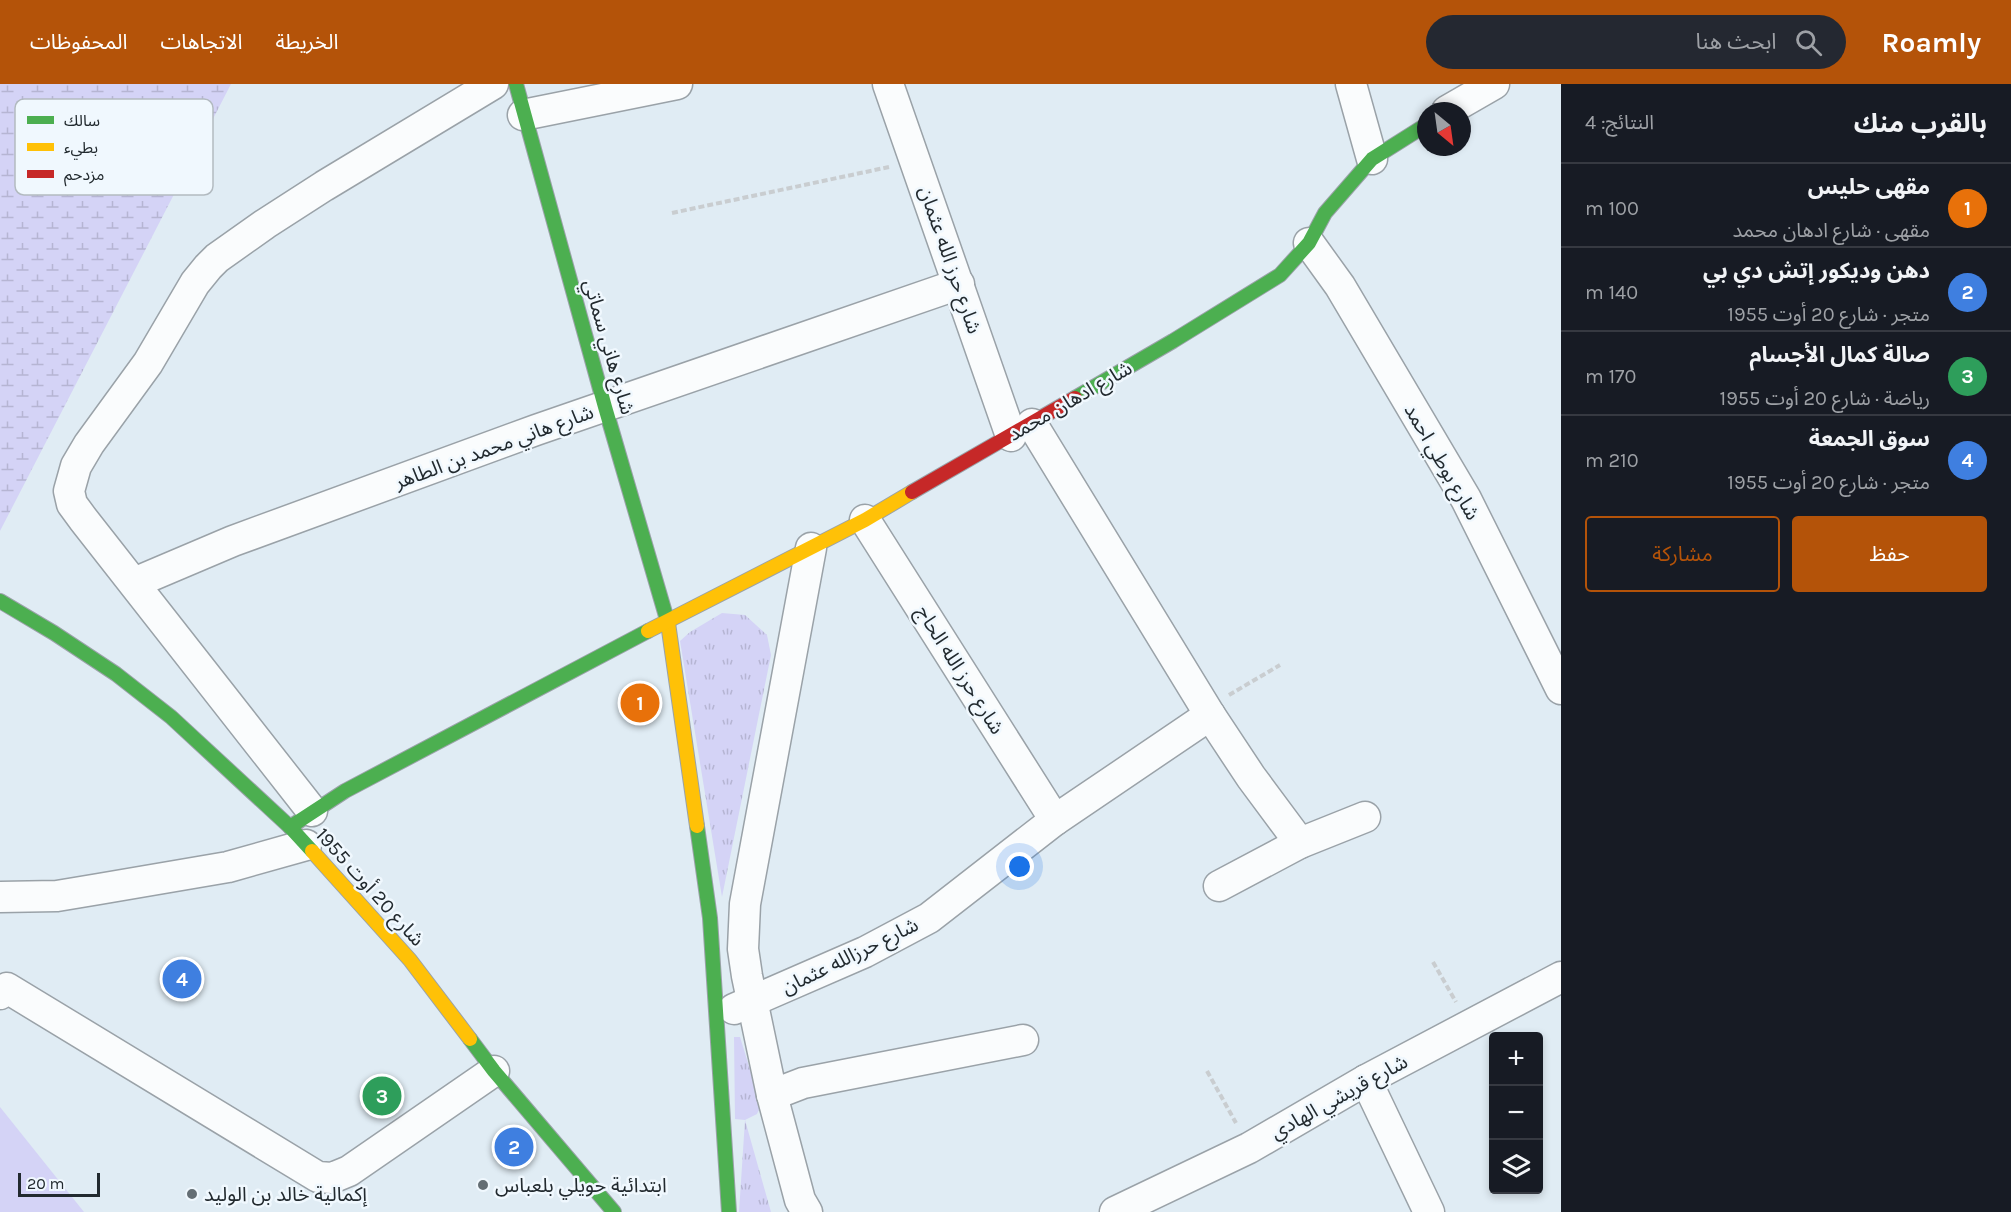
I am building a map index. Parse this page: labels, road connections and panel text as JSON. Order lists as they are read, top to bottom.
{
  "streets": {
    "street": [
      "شارع حرز الله عثمان",
      "شارع هاني سماتي",
      "شارع ادهان محمد",
      "شارع هاني محمد بن الطاهر",
      "شارع بوطي احمد",
      "شارع حرز الله الحاج",
      "شارع 20 أوت 1955",
      "شارع حرزالله عثمان",
      "شارع قريشي الهادي"
    ]
  },
  "crossings": [
    ["شارع حرز الله عثمان", "شارع ادهان محمد"],
    ["شارع حرز الله عثمان", "شارع هاني محمد بن الطاهر"],
    ["شارع حرز الله عثمان", "شارع حرزالله عثمان"],
    ["شارع هاني سماتي", "شارع ادهان محمد"],
    ["شارع هاني سماتي", "شارع هاني محمد بن الطاهر"],
    ["شارع هاني سماتي", "شارع حرزالله عثمان"],
    ["شارع ادهان محمد", "شارع بوطي احمد"],
    ["شارع ادهان محمد", "شارع حرز الله الحاج"],
    ["شارع ادهان محمد", "شارع 20 أوت 1955"],
    ["شارع حرز الله الحاج", "شارع حرزالله عثمان"]
  ],
  "places": ["ابتدائية حويلي بلعباس", "إكمالية خالد بن الوليد"],
  "legend": ["سالك", "بطيء", "مزدحم"],
  "scale_bar": "20 m",
  "north": "bottom right",
  "page": {
    "header": "Roamly",
    "search": "ابحث هنا",
    "nav": ["الخريطة", "الاتجاهات", "المحفوظات"],
    "heading": ["بالقرب منك", "النتائج: 4"],
    "list": [
      {
        "mark": "1",
        "name": "مقهى حليس",
        "note": "مقهى · شارع ادهان محمد",
        "value": "100 m"
      },
      {
        "mark": "2",
        "name": "دهن وديكور إتش دي بي",
        "note": "متجر · شارع 20 أوت 1955",
        "value": "140 m"
      },
      {
        "mark": "3",
        "name": "صالة كمال الأجسام",
        "note": "رياضة · شارع 20 أوت 1955",
        "value": "170 m"
      },
      {
        "mark": "4",
        "name": "سوق الجمعة",
        "note": "متجر · شارع 20 أوت 1955",
        "value": "210 m"
      }
    ],
    "buttons": ["حفظ", "مشاركة"],
    "pins": [
      "1",
      "4",
      "3",
      "2"
    ],
    "map_buttons": ["+", "−"],
    "scale": "20 m"
  }
}
